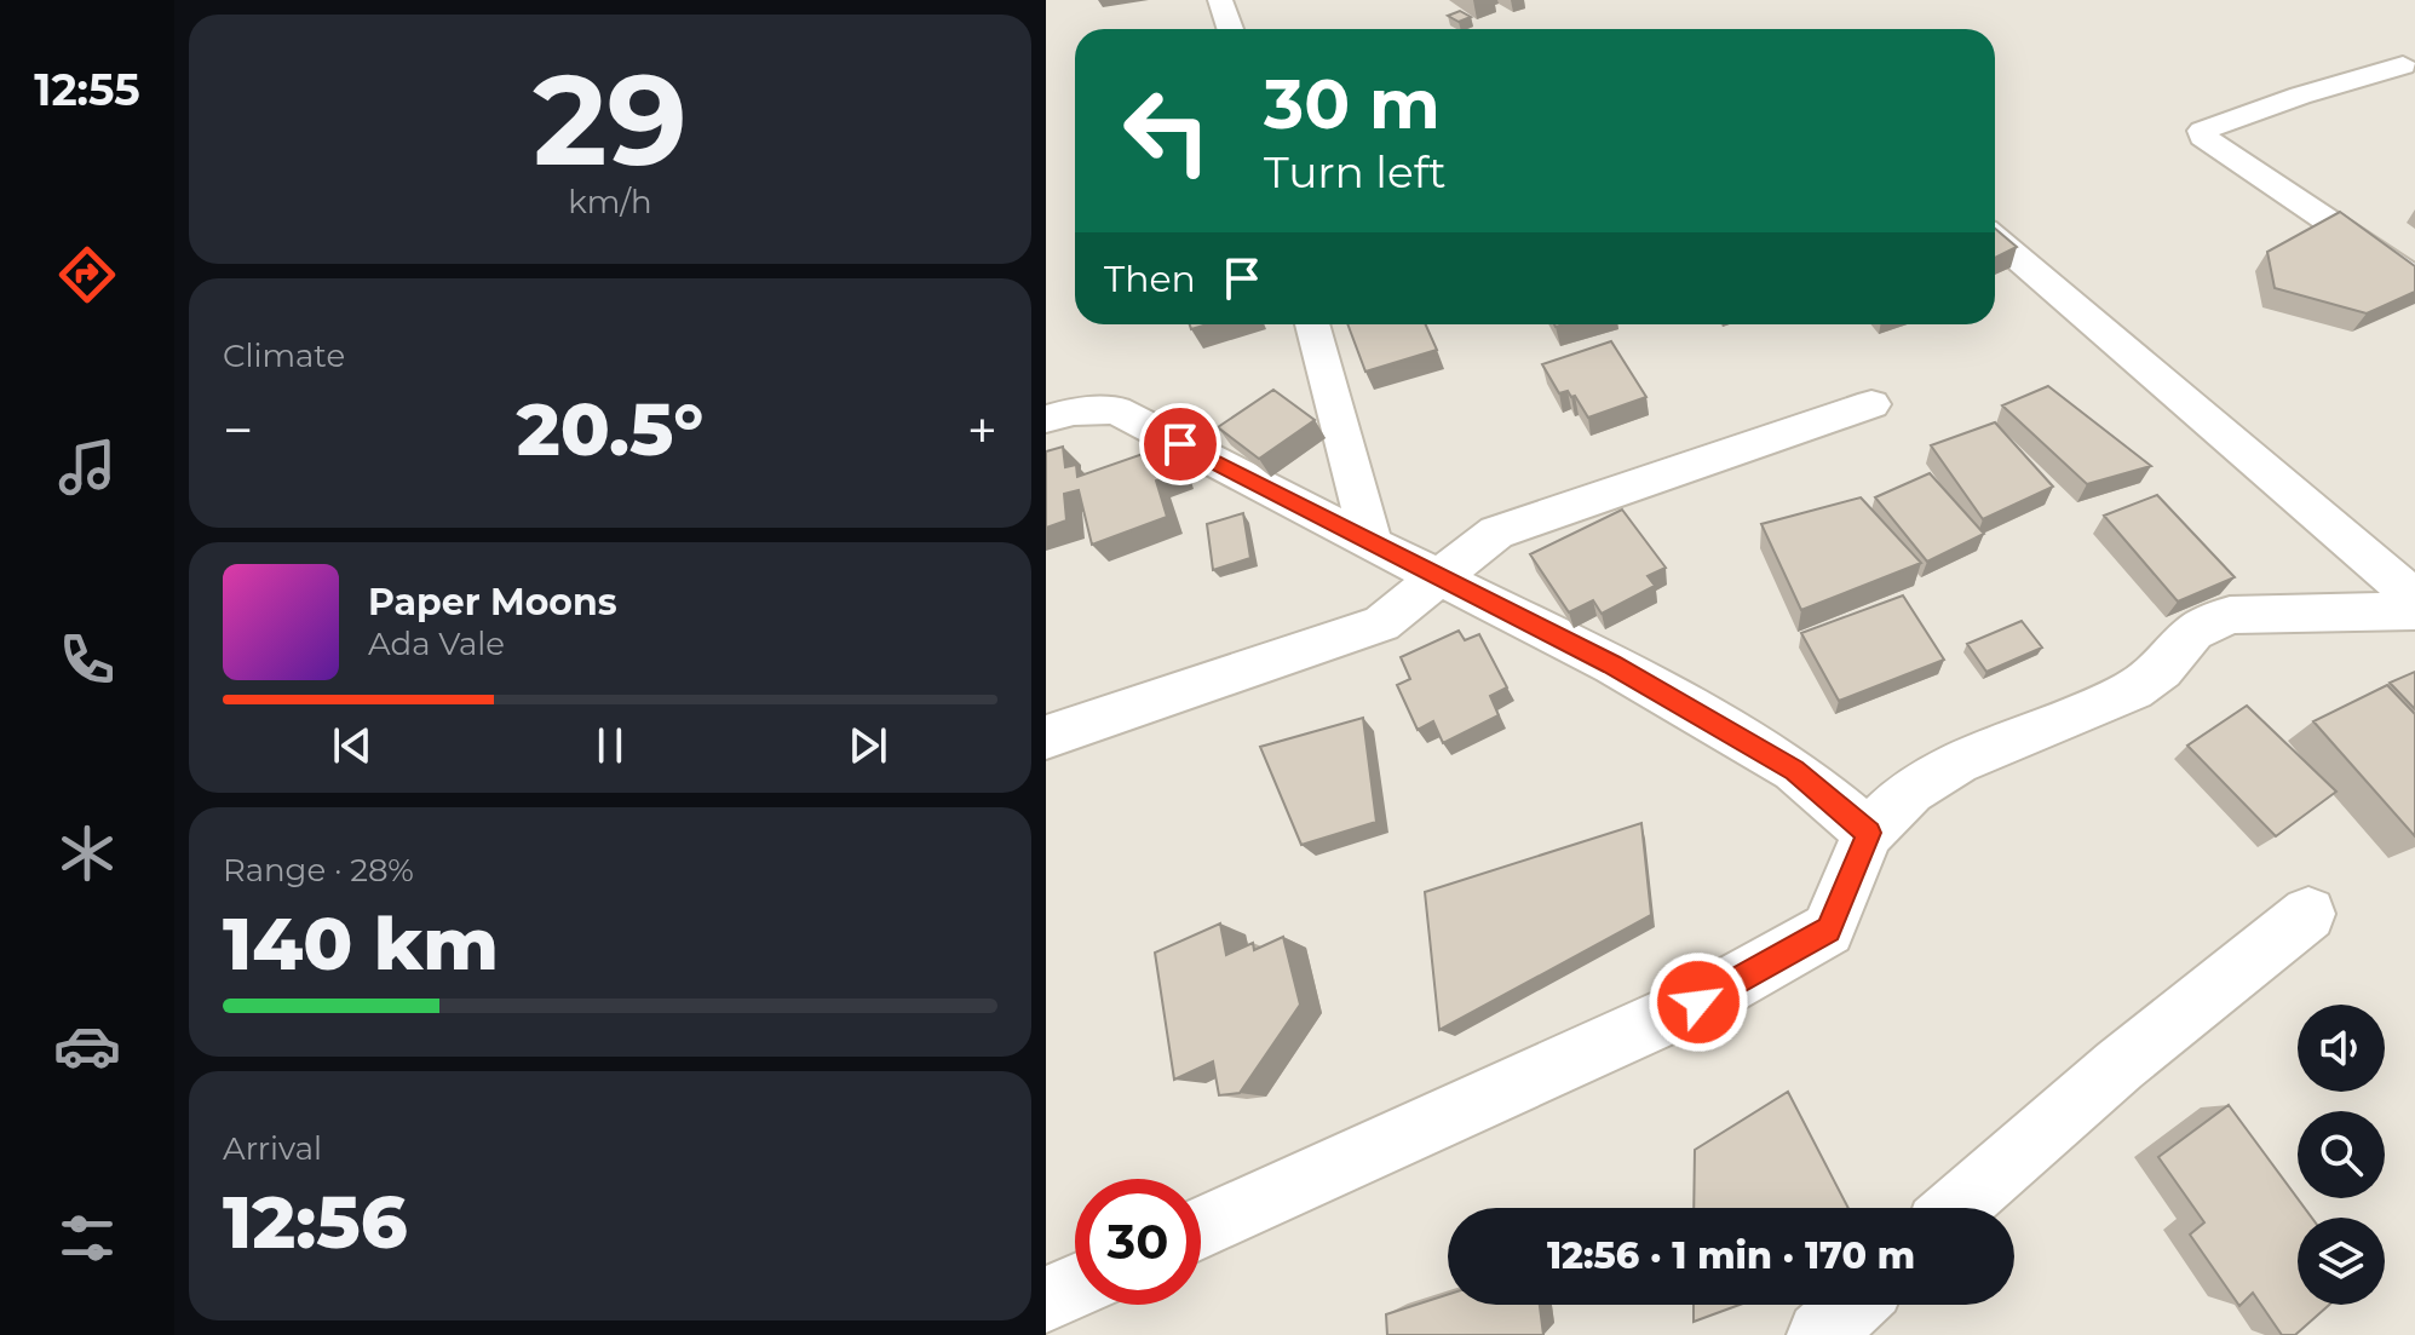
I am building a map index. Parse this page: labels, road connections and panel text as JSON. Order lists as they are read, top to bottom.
{
  "page": {
    "tabs": "12:55",
    "tile": [
      ["29", "km/h"],
      "Climate",
      ["Range · 28%", "140 km"],
      ["Arrival", "12:56"]
    ],
    "turn": ["30 m", "Turn left"],
    "then": "Then",
    "heat": ["−", "20.5°", "+"],
    "song": ["Paper Moons", "Ada Vale"],
    "limit": "30",
    "trip": "12:56 · 1 min · 170 m"
  }
}
